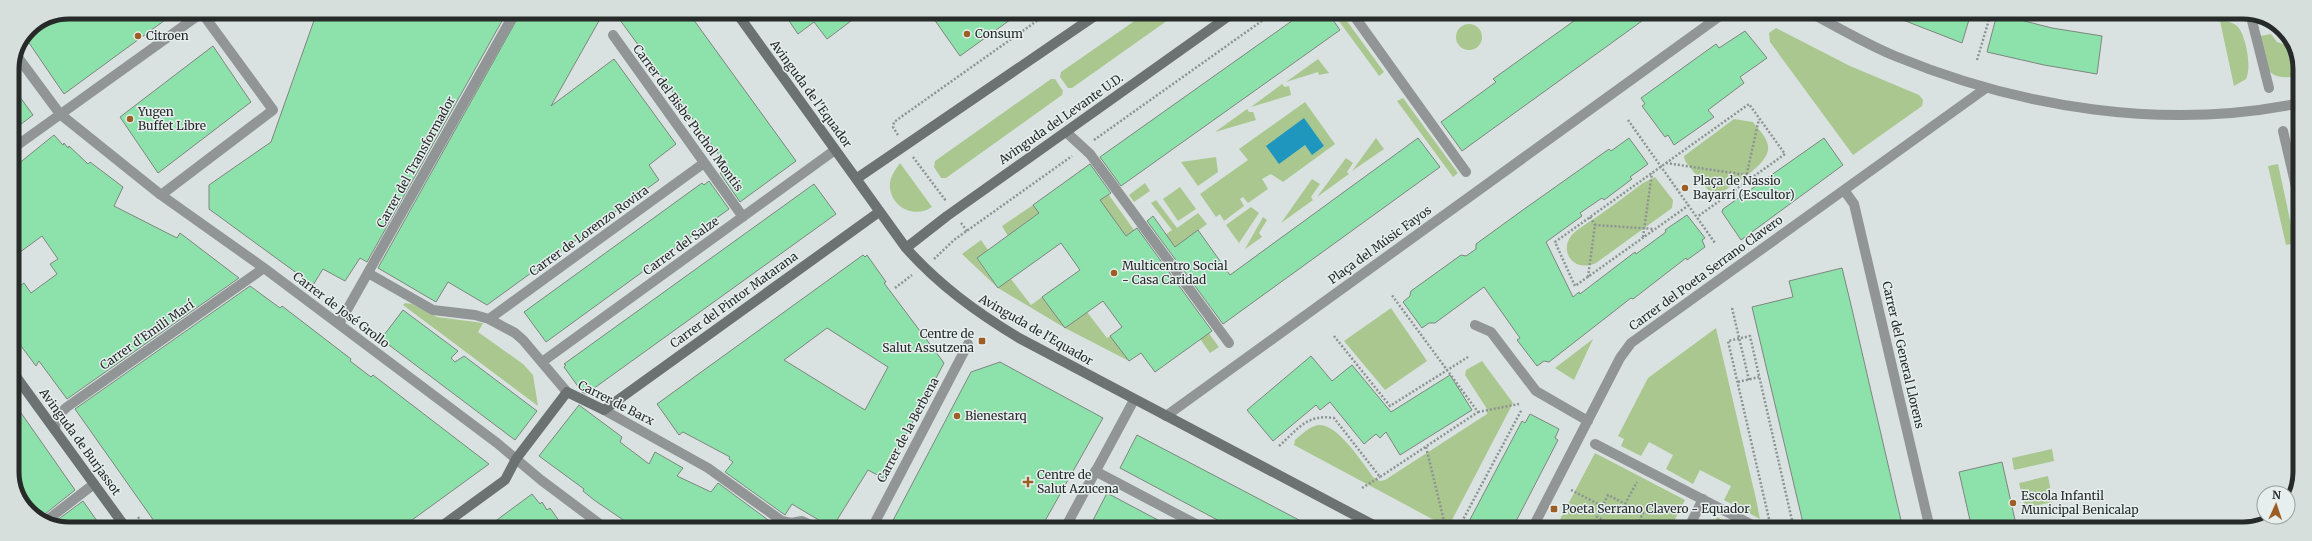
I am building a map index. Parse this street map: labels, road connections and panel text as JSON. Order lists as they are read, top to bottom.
{
  "streets": {
    "street": [
      "Avinguda de l'Equador",
      "Carrer del Bisbe Puchol Montis",
      "Avinguda del Levante U.D.",
      "Carrer del Transformador",
      "Carrer de Lorenzo Rovira",
      "Plaça del Músic Fayos",
      "Carrer del Salze",
      "Carrer del Poeta Serrano Clavero",
      "Carrer del Pintor Matarana",
      "Carrer de José Grollo",
      "Carrer d'Emili Marí",
      "Carrer del General Llorens",
      "Carrer de Barx",
      "Carrer de la Berbena",
      "Avinguda de Burjassot"
    ]
  },
  "crossings": [
    ["Avinguda de l'Equador", "Avinguda del Levante U.D."],
    ["Avinguda de l'Equador", "Plaça del Músic Fayos"],
    ["Avinguda de l'Equador", "Carrer del Salze"],
    ["Avinguda de l'Equador", "Carrer del Pintor Matarana"],
    ["Carrer del Bisbe Puchol Montis", "Carrer de Lorenzo Rovira"],
    ["Carrer del Bisbe Puchol Montis", "Carrer del Salze"],
    ["Carrer del Transformador", "Carrer de José Grollo"],
    ["Carrer del Transformador", "Carrer de Barx"],
    ["Carrer de Lorenzo Rovira", "Carrer de Barx"],
    ["Carrer del Salze", "Carrer de Barx"],
    ["Carrer del Poeta Serrano Clavero", "Carrer del General Llorens"],
    ["Carrer del Pintor Matarana", "Carrer de Barx"],
    ["Carrer de José Grollo", "Carrer d'Emili Marí"],
    ["Carrer d'Emili Marí", "Avinguda de Burjassot"]
  ],
  "places": {
    "other": [
      "Consum",
      "Citroen",
      "Yugen Buffet Libre",
      "Plaça de Nassio Bayarri (Escultor)",
      "Multicentro Social - Casa Caridad",
      "Bienestarq",
      "Escola Infantil Municipal Benicalap"
    ],
    "transit": ["Centre de Salut Assutzena", "Poeta Serrano Clavero - Equador"],
    "health": ["Centre de Salut Azucena"]
  },
  "north": "top"
}
